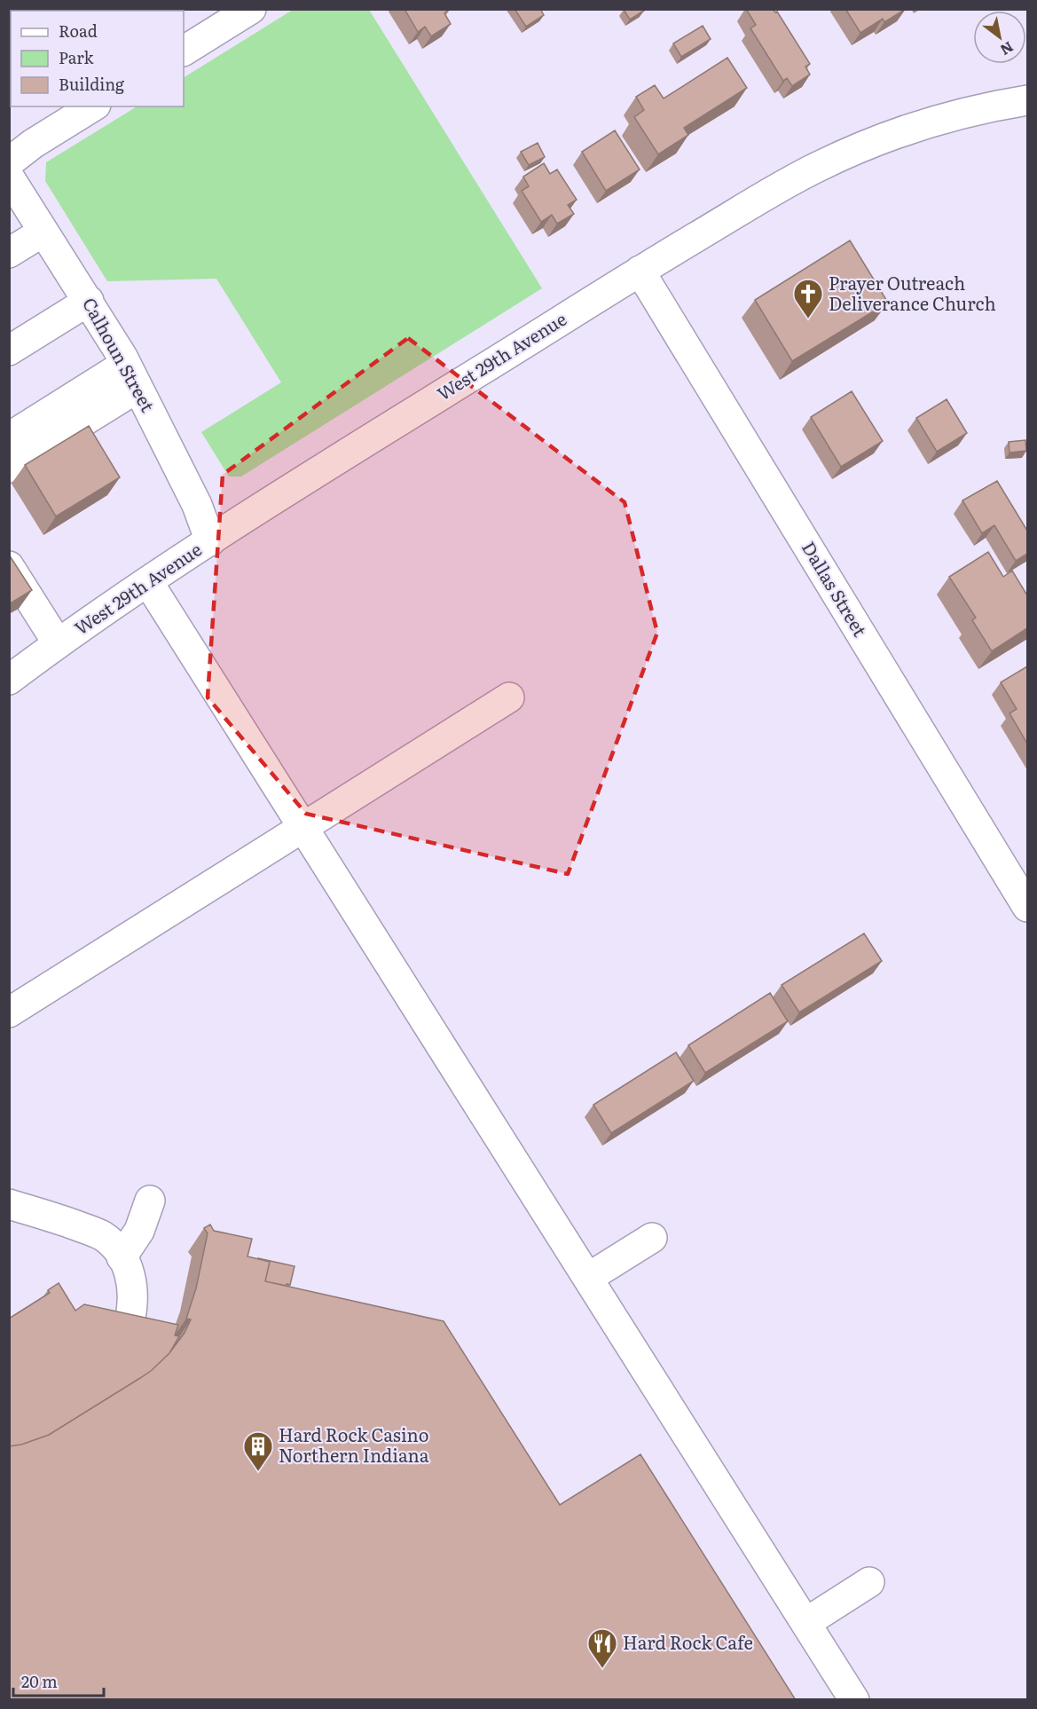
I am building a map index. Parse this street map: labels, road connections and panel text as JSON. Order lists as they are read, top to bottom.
{
  "streets": {
    "street": ["Calhoun Street", "West 29th Avenue", "Dallas Street"]
  },
  "crossings": [
    ["Calhoun Street", "West 29th Avenue"],
    ["West 29th Avenue", "Dallas Street"]
  ],
  "places": {
    "church": ["Prayer Outreach Deliverance Church"],
    "building": ["Hard Rock Casino Northern Indiana"],
    "restaurant": ["Hard Rock Cafe"]
  },
  "legend": ["Road", "Park", "Building"],
  "scale_bar": "20 m",
  "north": "bottom right"
}
